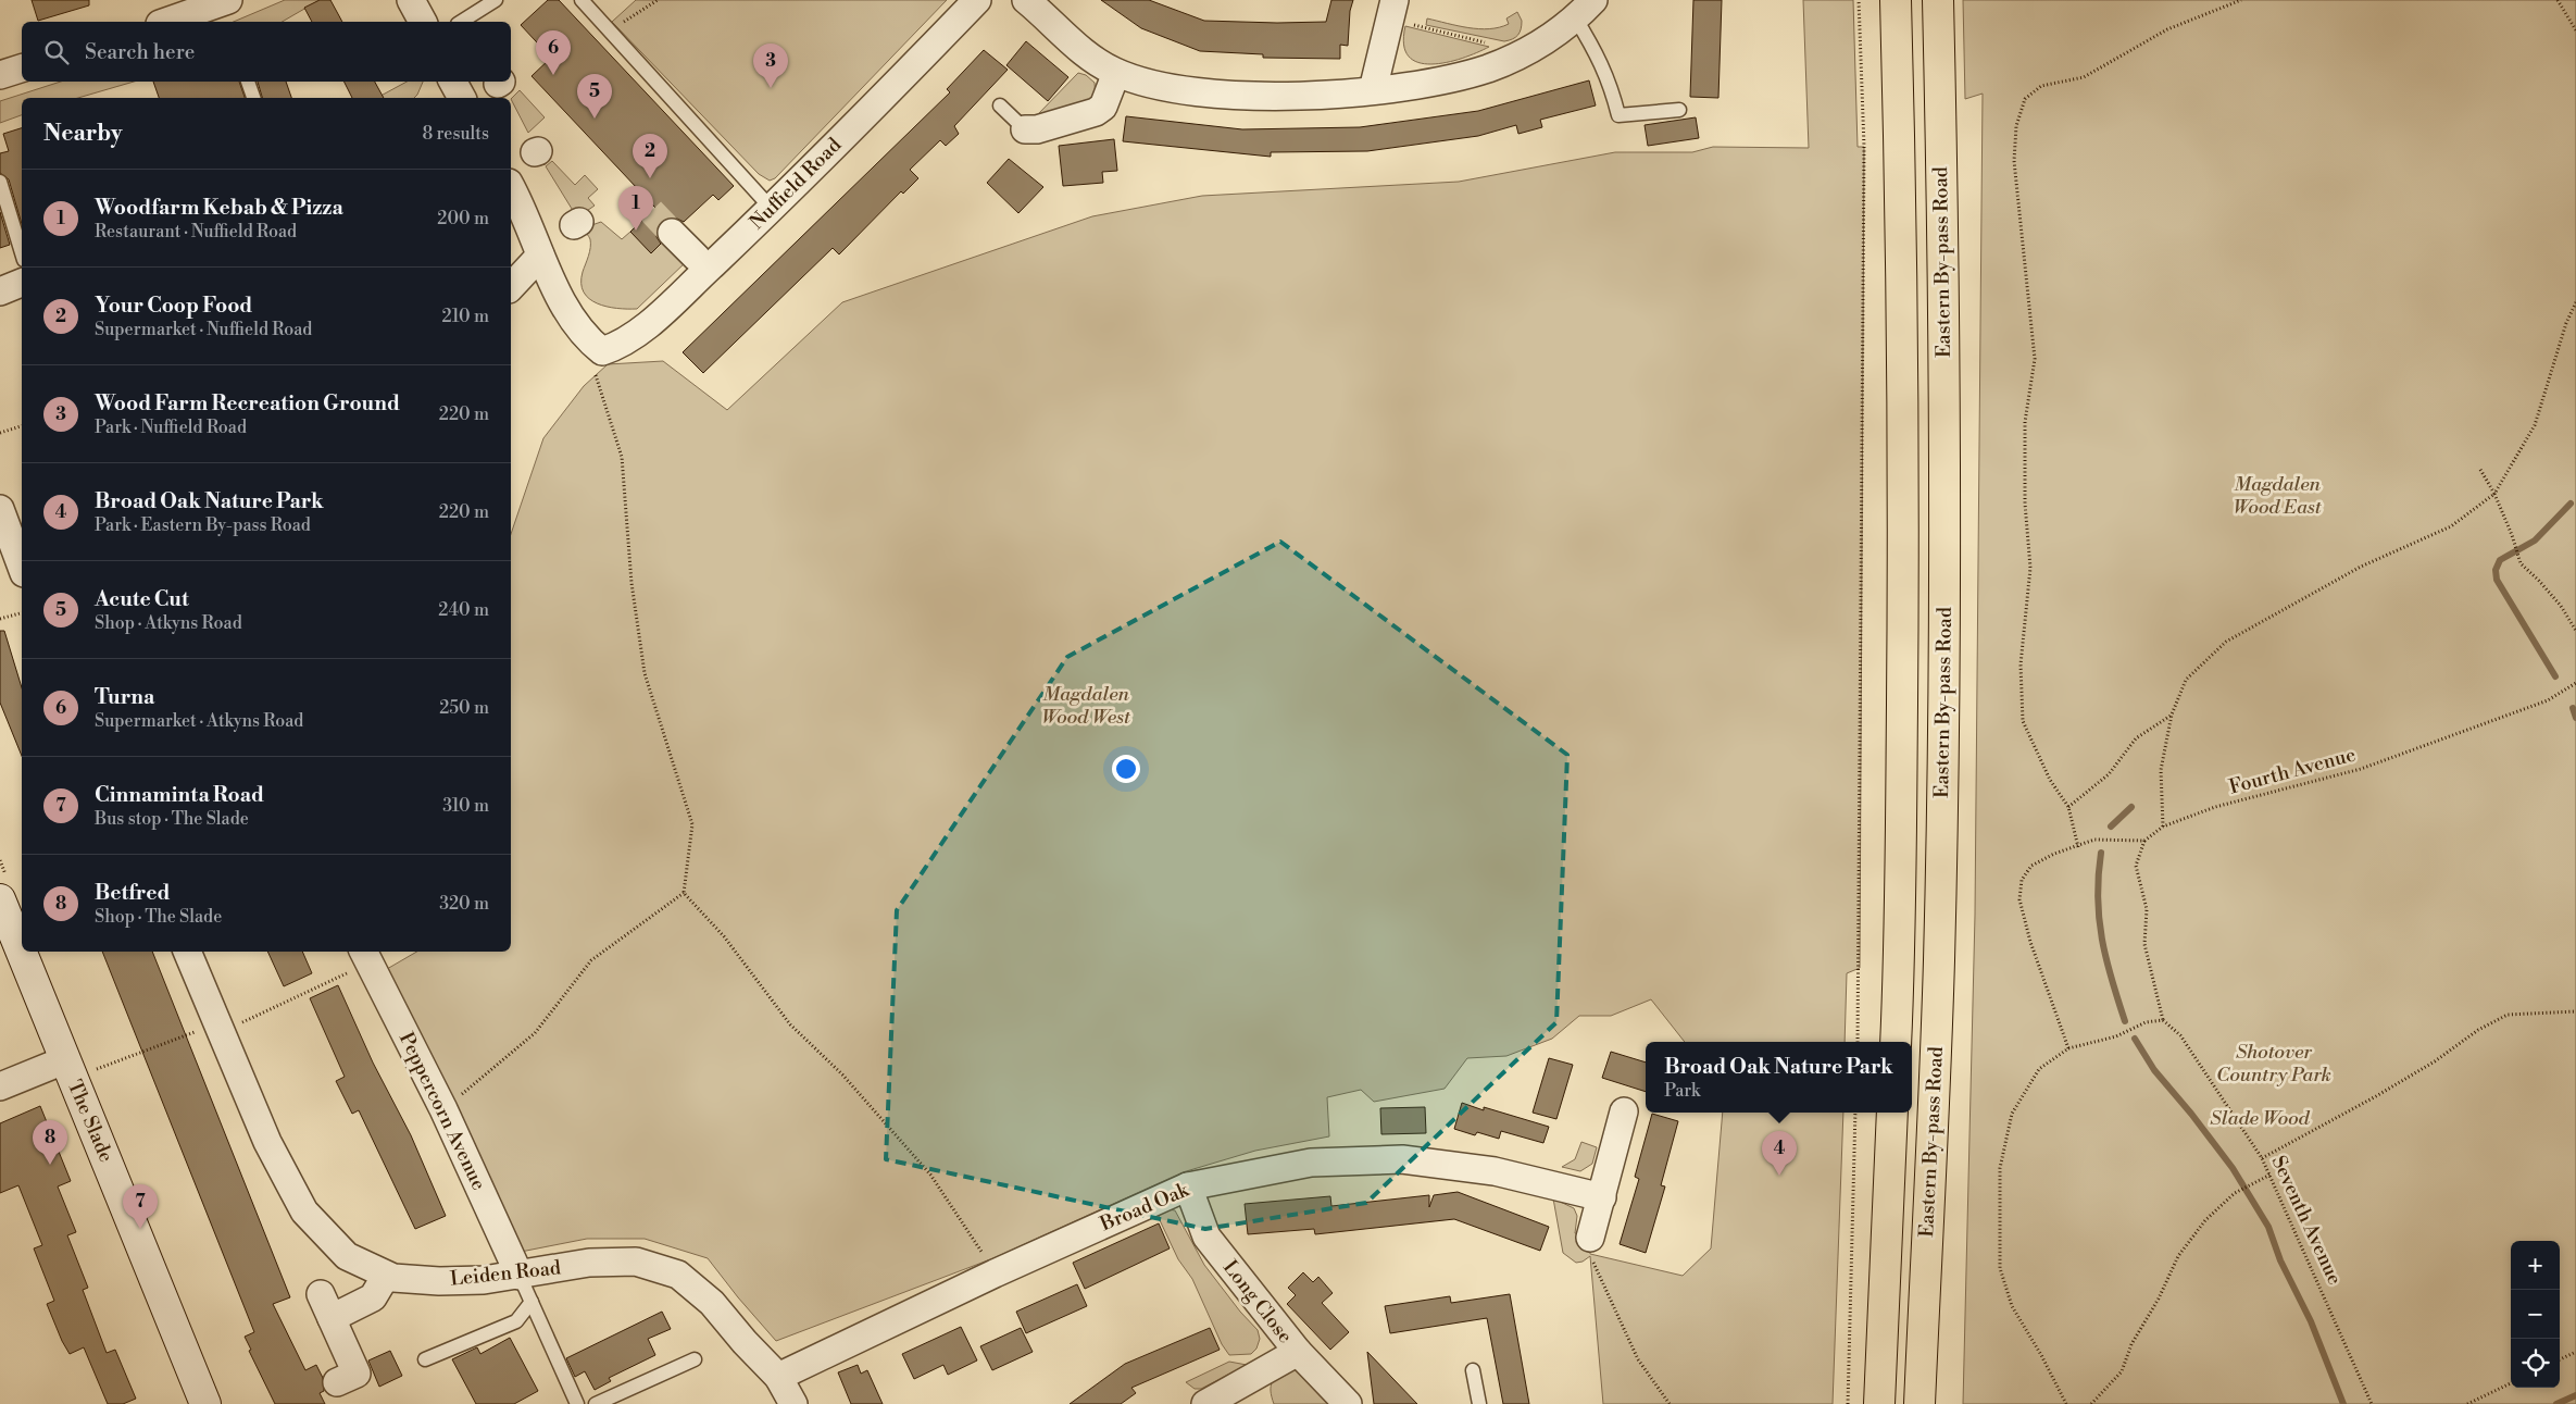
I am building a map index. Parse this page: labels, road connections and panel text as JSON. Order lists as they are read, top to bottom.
{
  "streets": {
    "highway": ["Eastern By-pass Road"],
    "main road": ["The Slade"],
    "street": [
      "Nuffield Road",
      "Peppercorn Avenue",
      "Broad Oak",
      "Leiden Road",
      "Long Close"
    ],
    "path": ["Fourth Avenue", "Seventh Avenue"]
  },
  "crossings": [
    ["Peppercorn Avenue", "Leiden Road"],
    ["Broad Oak", "Leiden Road"],
    ["Broad Oak", "Long Close"]
  ],
  "parks": [
    "Magdalen Wood East",
    "Magdalen Wood West",
    "Shotover Country Park",
    "Slade Wood"
  ],
  "page": {
    "search": "Search here",
    "pins": [
      "6",
      "3",
      "5",
      "2",
      "1",
      "8",
      "4",
      "7"
    ],
    "heading": ["Nearby", "8 results"],
    "list": [
      {
        "mark": "1",
        "name": "Woodfarm Kebab & Pizza",
        "note": "Restaurant · Nuffield Road",
        "value": "200 m"
      },
      {
        "mark": "2",
        "name": "Your Coop Food",
        "note": "Supermarket · Nuffield Road",
        "value": "210 m"
      },
      {
        "mark": "3",
        "name": "Wood Farm Recreation Ground",
        "note": "Park · Nuffield Road",
        "value": "220 m"
      },
      {
        "mark": "4",
        "name": "Broad Oak Nature Park",
        "note": "Park · Eastern By-pass Road",
        "value": "220 m"
      },
      {
        "mark": "5",
        "name": "Acute Cut",
        "note": "Shop · Atkyns Road",
        "value": "240 m"
      },
      {
        "mark": "6",
        "name": "Turna",
        "note": "Supermarket · Atkyns Road",
        "value": "250 m"
      },
      {
        "mark": "7",
        "name": "Cinnaminta Road",
        "note": "Bus stop · The Slade",
        "value": "310 m"
      },
      {
        "mark": "8",
        "name": "Betfred",
        "note": "Shop · The Slade",
        "value": "320 m"
      }
    ],
    "popup": ["Broad Oak Nature Park", "Park"],
    "map_buttons": ["+", "−"]
  }
}
